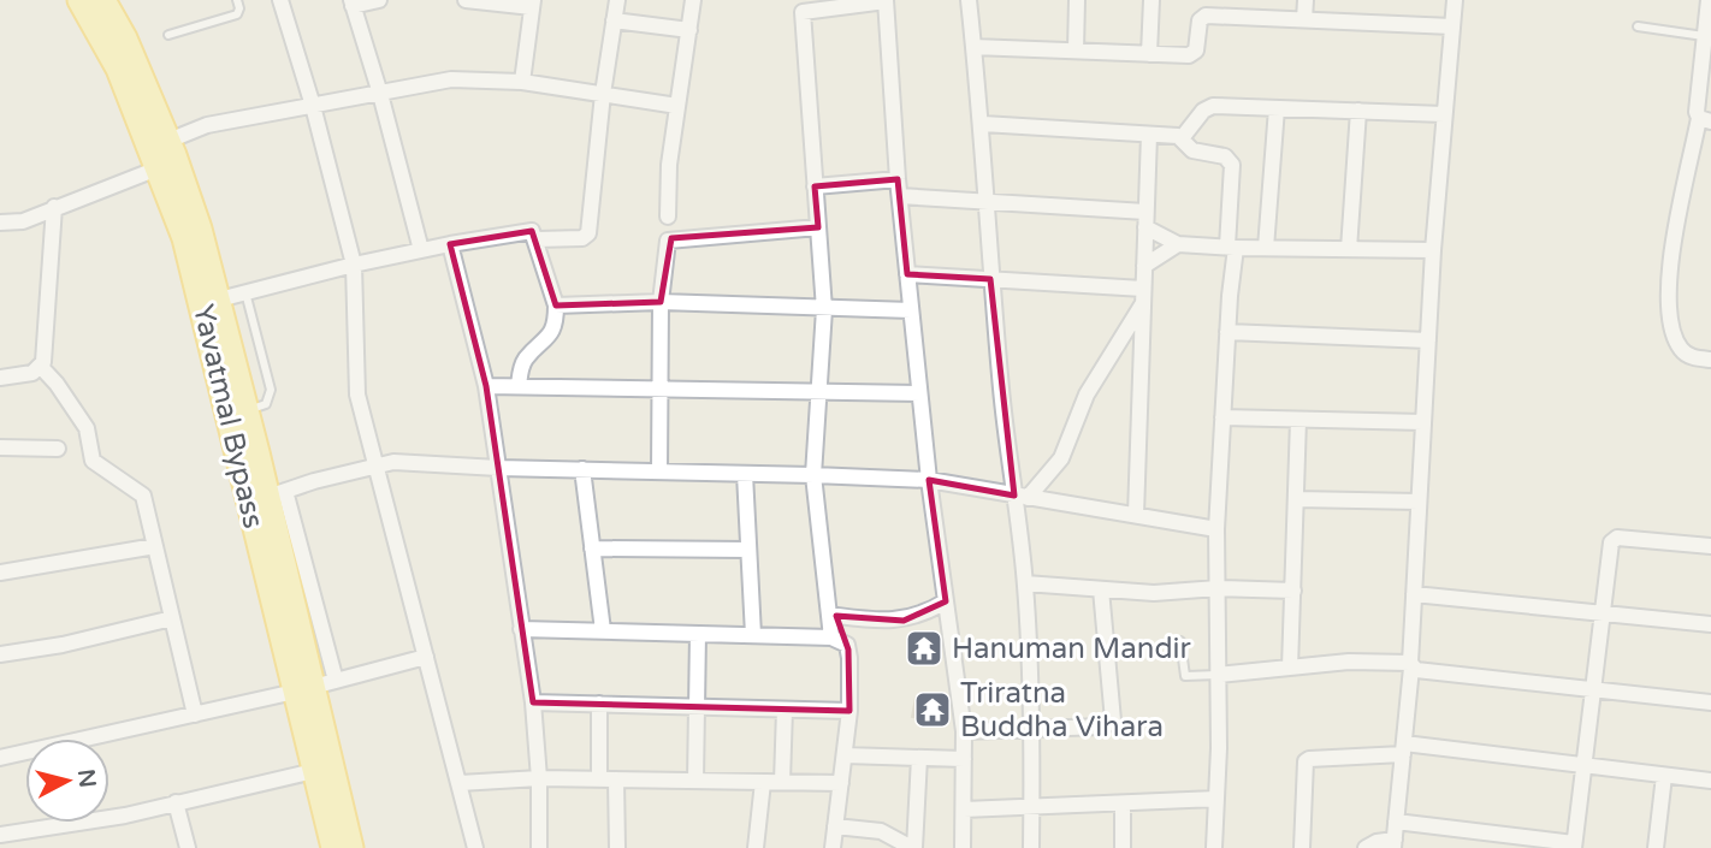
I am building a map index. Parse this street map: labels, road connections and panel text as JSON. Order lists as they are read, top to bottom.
{
  "streets": {
    "main road": ["Yavatmal Bypass"]
  },
  "places": {
    "temple": ["Hanuman Mandir", "Triratna Buddha Vihara"]
  },
  "north": "right"
}
